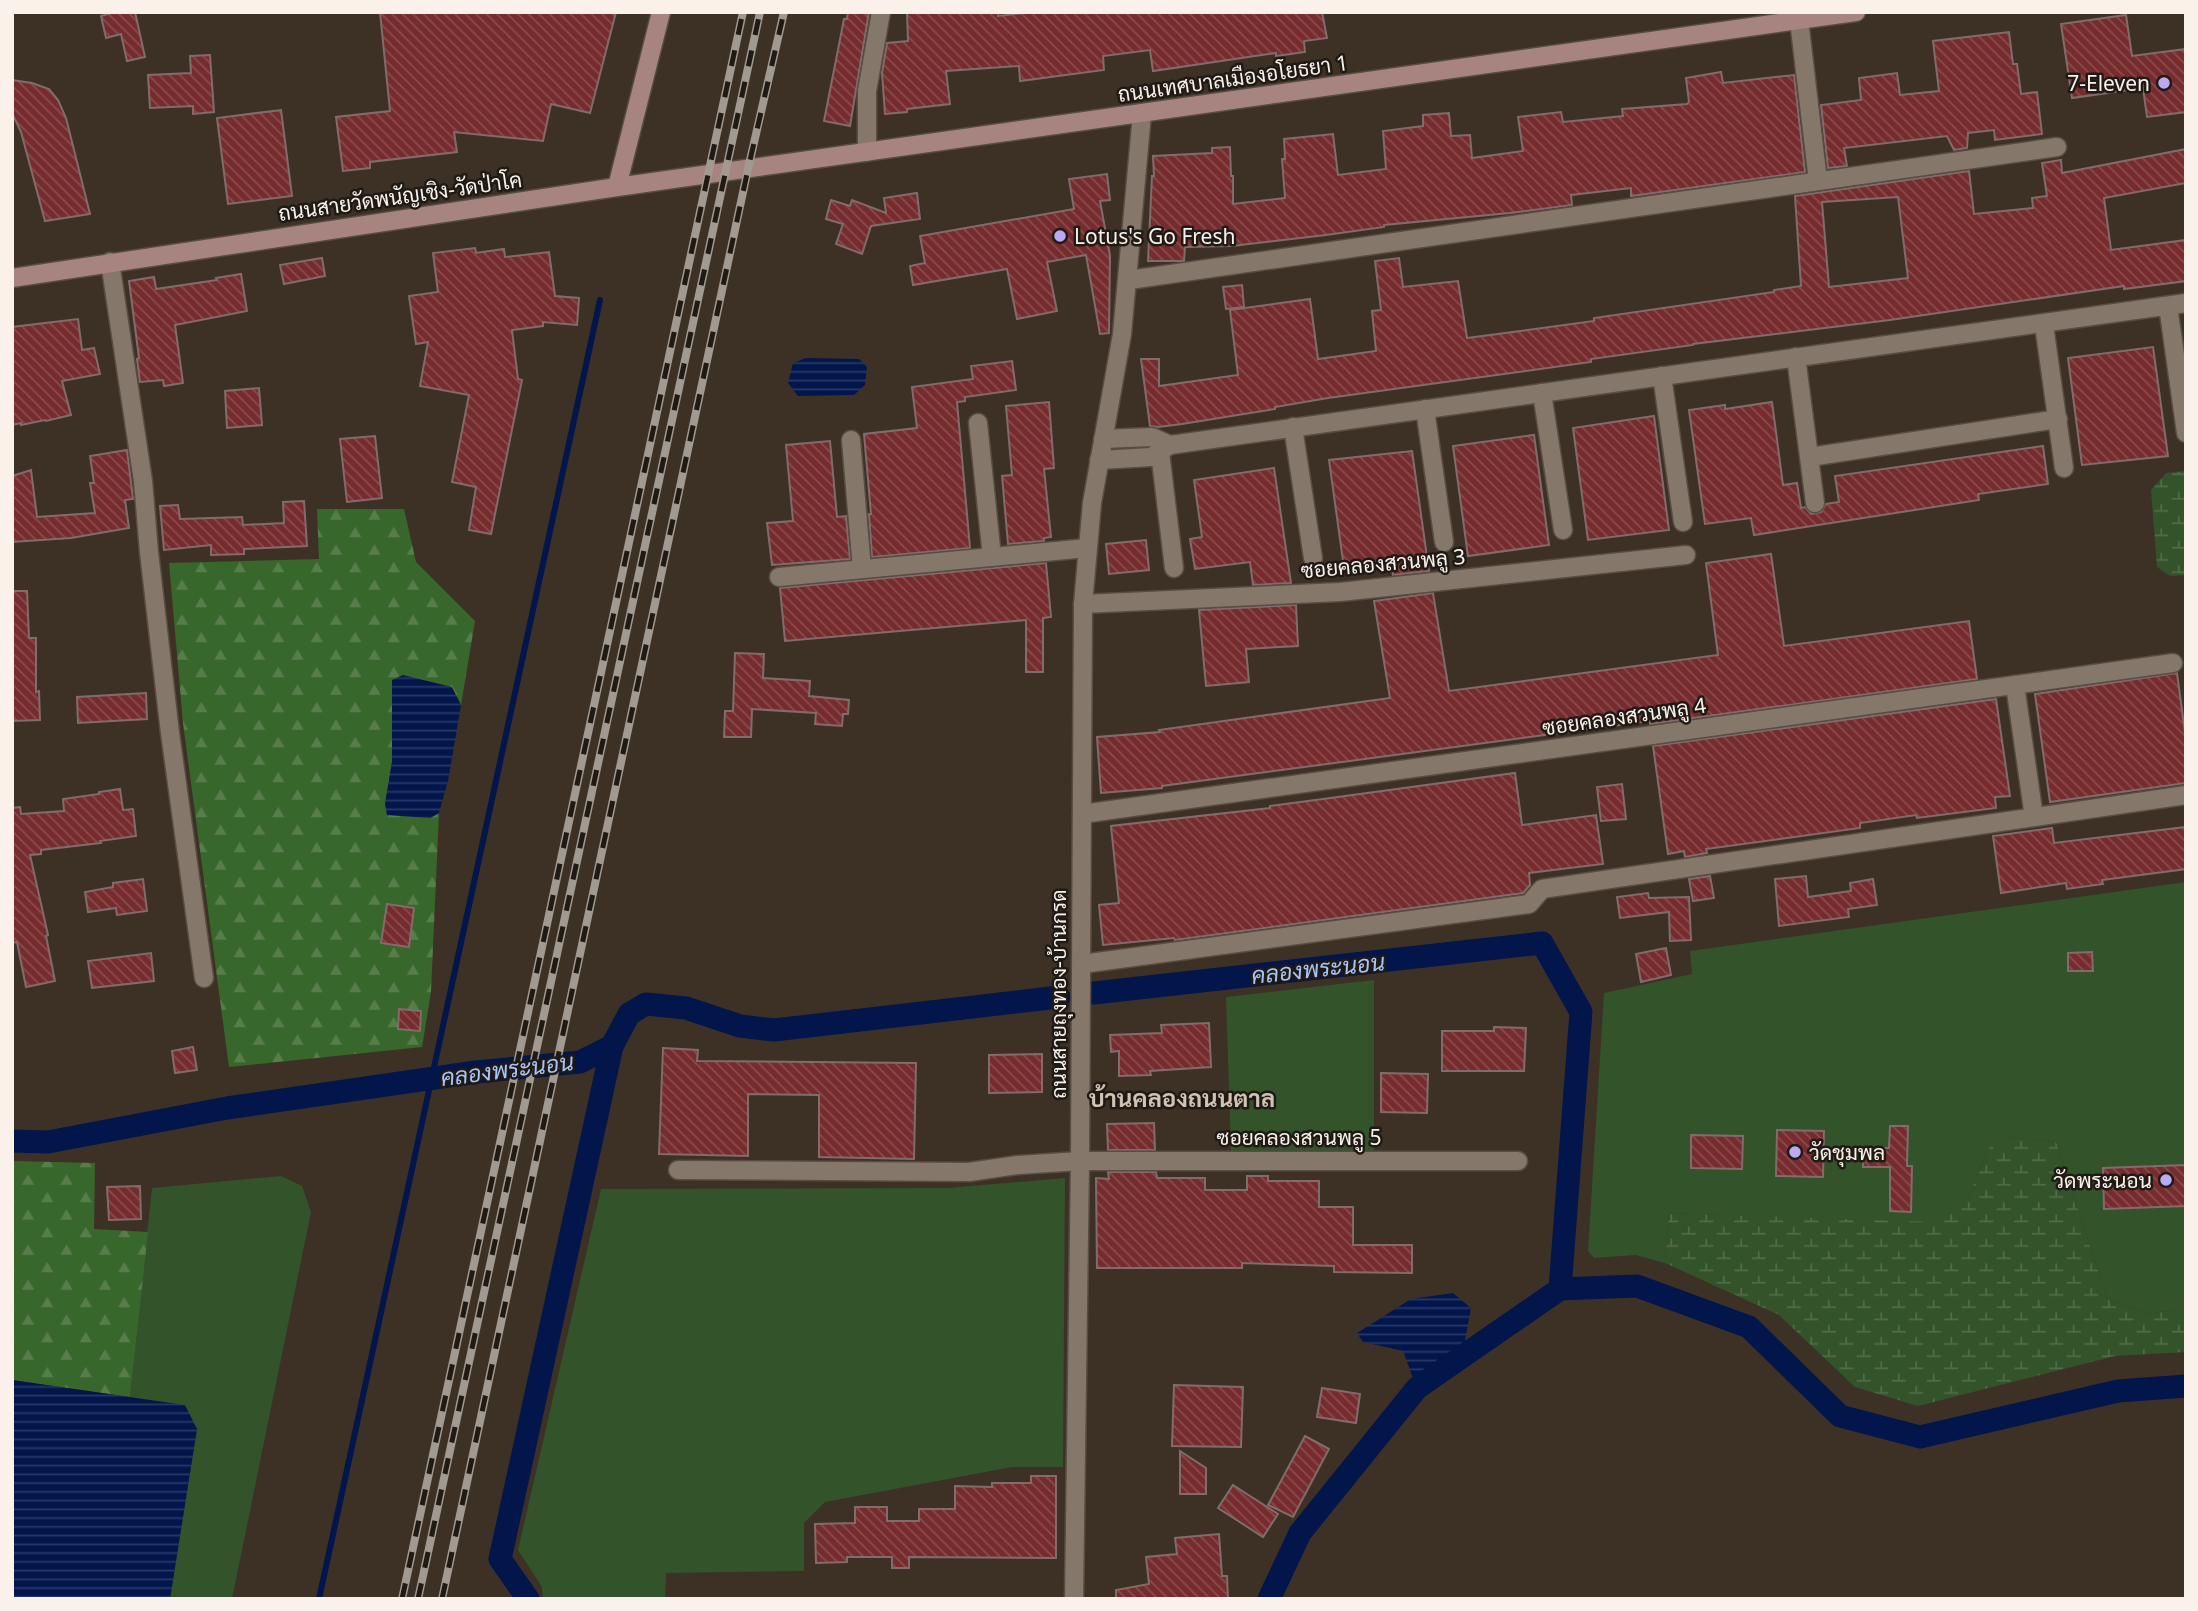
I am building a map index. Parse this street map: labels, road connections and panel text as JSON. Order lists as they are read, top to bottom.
{
  "streets": {
    "main road": ["ถนนเทศบาลเมืองอโยธยา 1", "ถนนสายวัดพนัญเชิง-วัดป่าโค"],
    "street": [
      "ซอยคลองสวนพลู 3",
      "ซอยคลองสวนพลู 4",
      "ถนนสายถุงทอง-บ้านกรด",
      "ซอยคลองสวนพลู 5"
    ]
  },
  "crossings": [
    ["ถนนเทศบาลเมืองอโยธยา 1", "ถนนสายวัดพนัญเชิง-วัดป่าโค"],
    ["ถนนเทศบาลเมืองอโยธยา 1", "ถนนสายถุงทอง-บ้านกรด"],
    ["ซอยคลองสวนพลู 3", "ถนนสายถุงทอง-บ้านกรด"],
    ["ซอยคลองสวนพลู 4", "ถนนสายถุงทอง-บ้านกรด"],
    ["ถนนสายถุงทอง-บ้านกรด", "ซอยคลองสวนพลู 5"]
  ],
  "districts": ["บ้านคลองถนนตาล"],
  "water": ["คลองพระนอน"],
  "places": [
    "7-Eleven",
    "Lotus's Go Fresh",
    "วัดชุมพล",
    "วัดพระนอน"
  ]
}
